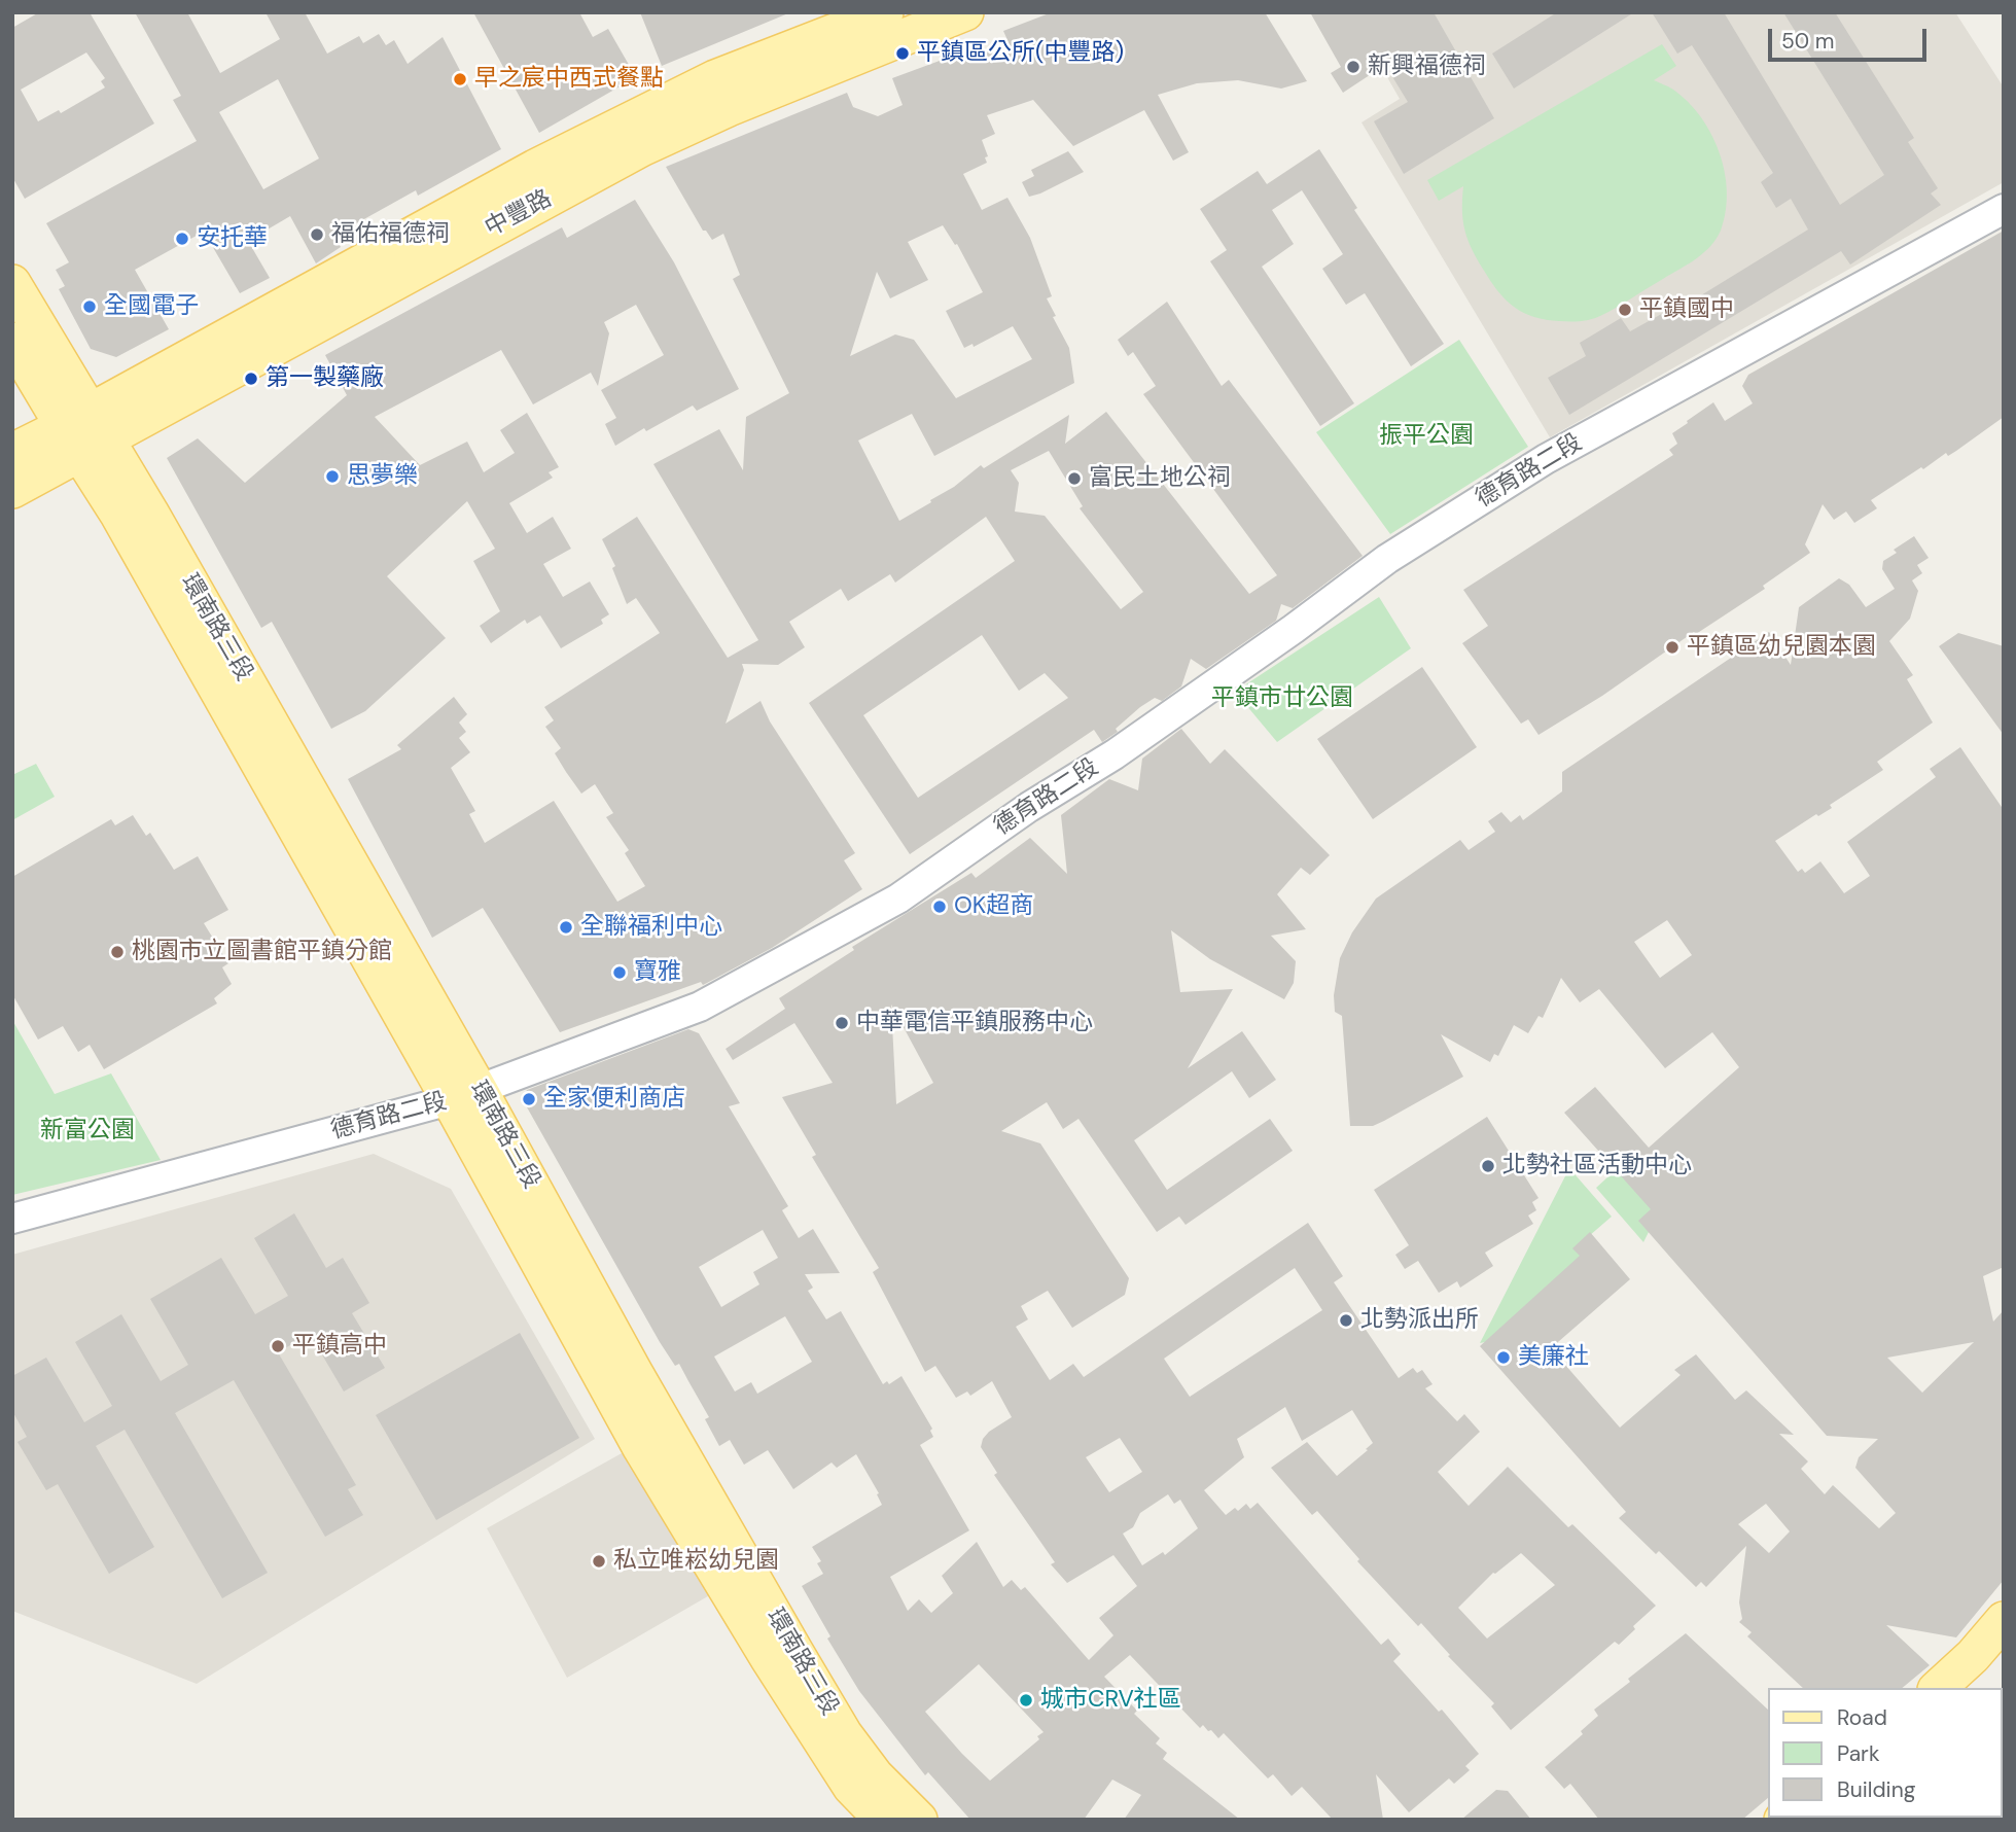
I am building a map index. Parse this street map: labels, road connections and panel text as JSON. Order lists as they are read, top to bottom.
{
  "streets": {
    "main road": ["中豐路", "環南路三段"],
    "street": ["德育路二段"]
  },
  "crossings": [
    ["中豐路", "環南路三段"],
    ["德育路二段", "環南路三段"]
  ],
  "parks": ["振平公園", "平鎮市廿公園", "新富公園"],
  "places": [
    "平鎮區公所(中豐路)",
    "新興福德祠",
    "早之宸中西式餐點",
    "福佑福德祠",
    "安托華",
    "全國電子",
    "平鎮國中",
    "第一製藥廠",
    "思夢樂",
    "富民土地公祠",
    "平鎮區幼兒園本園",
    "OK超商",
    "全聯福利中心",
    "桃園市立圖書館平鎮分館",
    "寶雅",
    "中華電信平鎮服務中心",
    "全家便利商店",
    "北勢社區活動中心",
    "北勢派出所",
    "平鎮高中",
    "美廉社",
    "私立唯崧幼兒園",
    "城市CRV社區"
  ],
  "legend": ["Road", "Park", "Building"],
  "scale_bar": "50 m"
}
